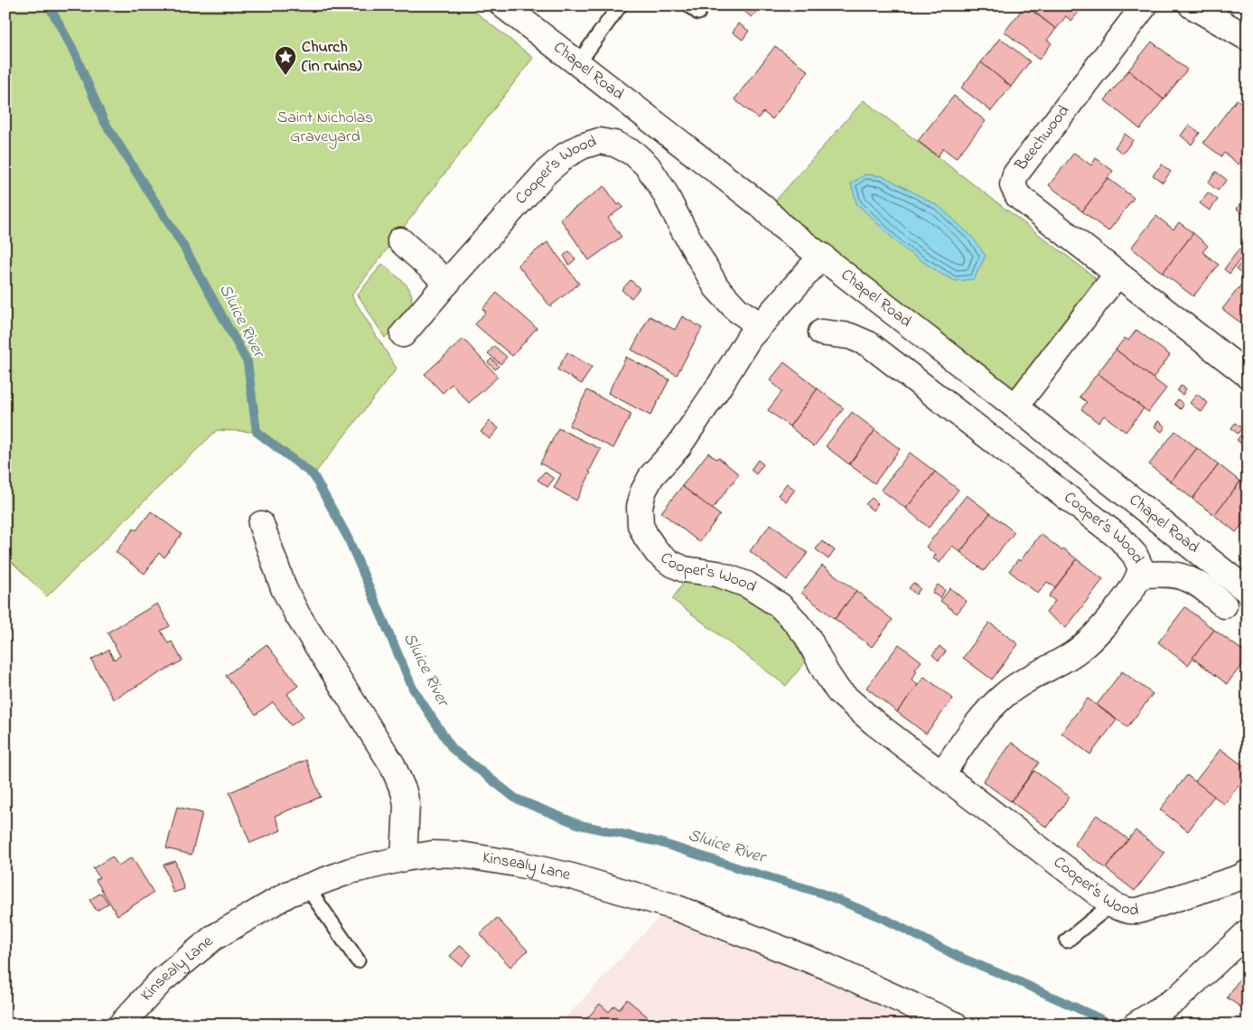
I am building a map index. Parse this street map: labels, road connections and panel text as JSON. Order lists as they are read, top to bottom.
{
  "streets": {
    "street": [
      "Chapel Road",
      "Beechwood",
      "Cooper's Wood",
      "Kinsealy Lane"
    ]
  },
  "crossings": [
    ["Chapel Road", "Cooper's Wood"]
  ],
  "water": ["Sluice River"],
  "parks": ["Saint Nicholas Graveyard"],
  "places": {
    "place": ["Church (in ruins)"]
  }
}
